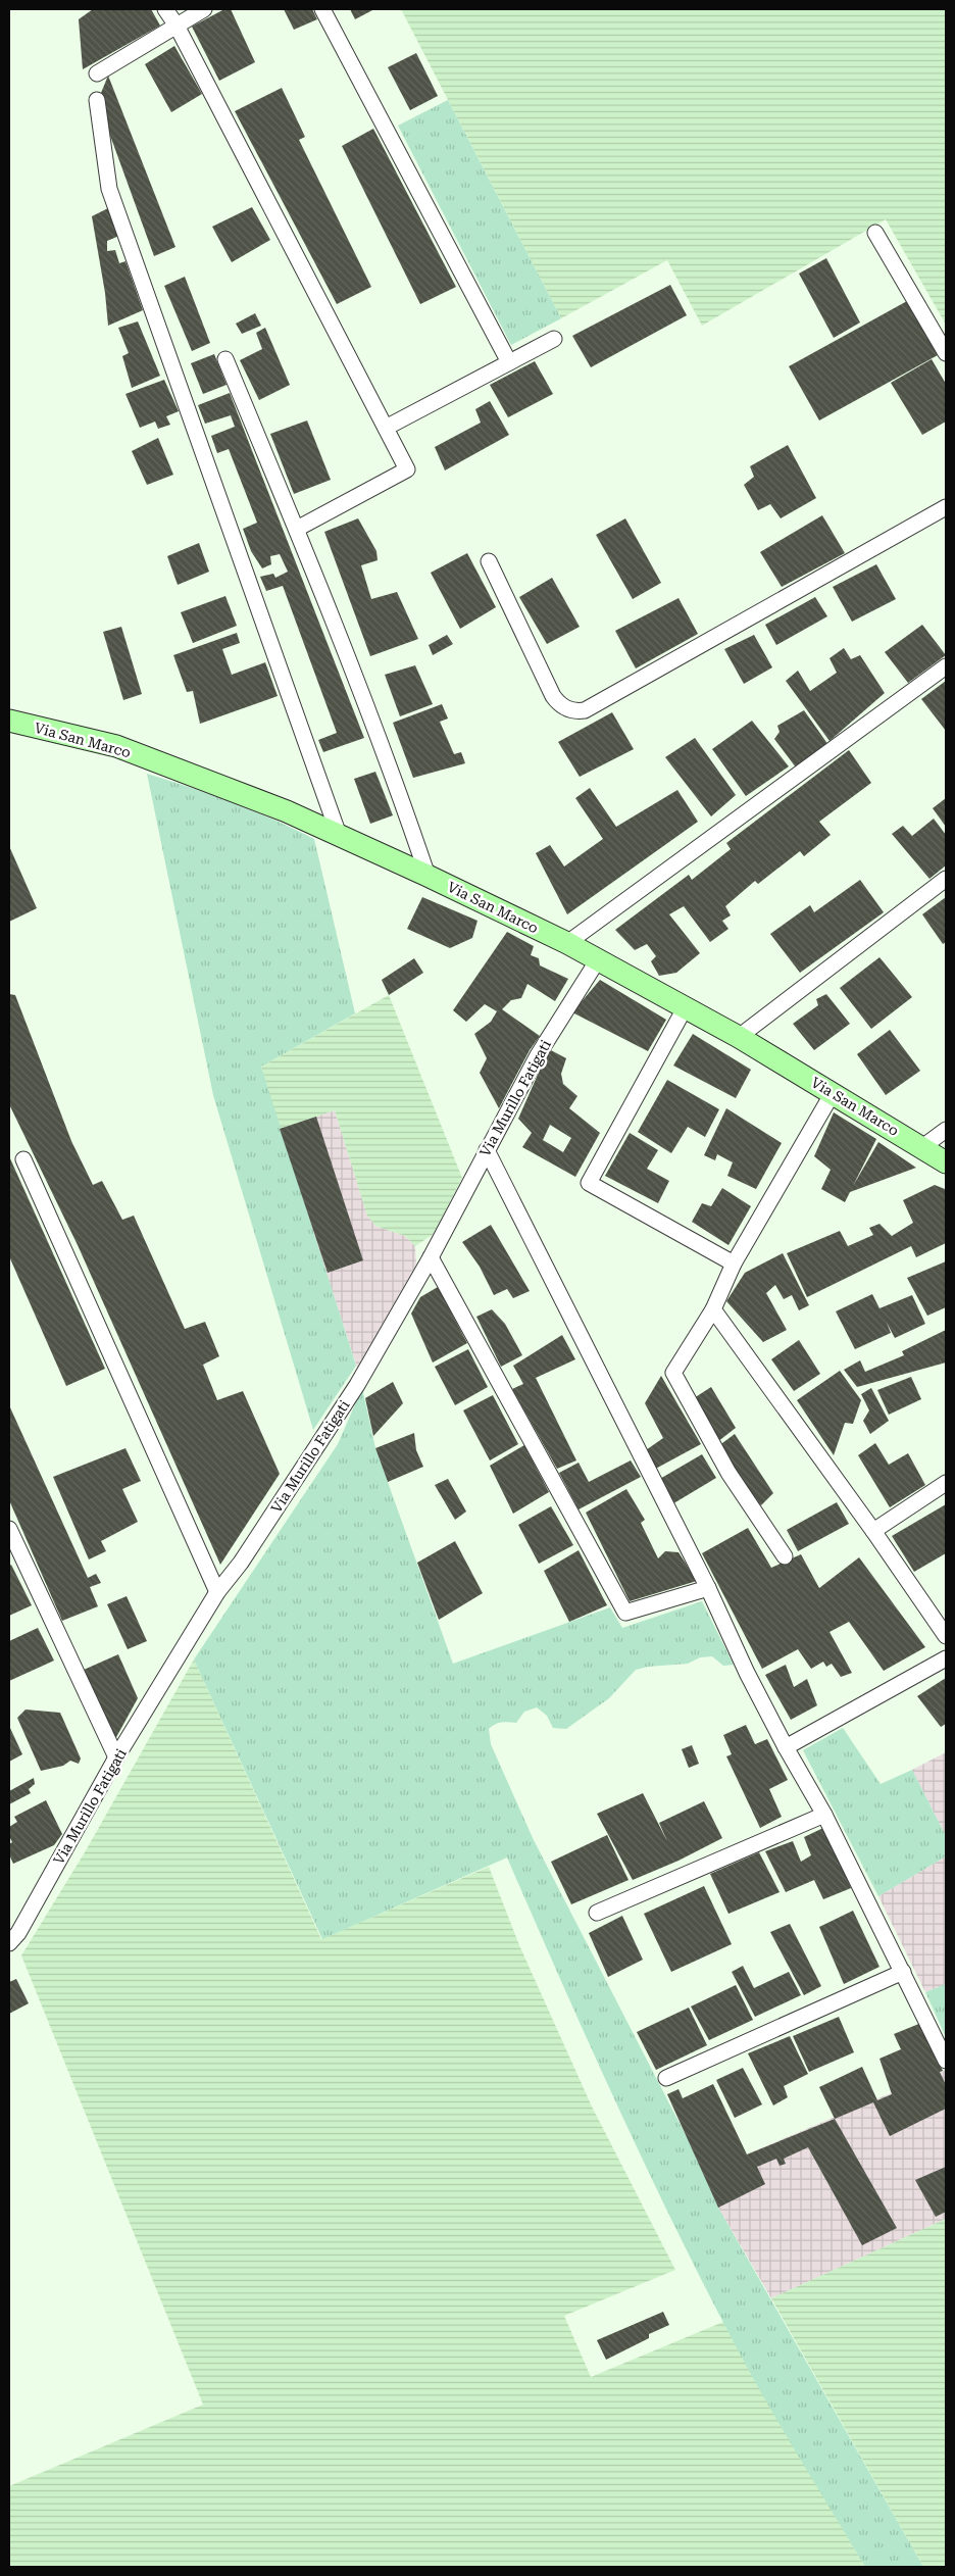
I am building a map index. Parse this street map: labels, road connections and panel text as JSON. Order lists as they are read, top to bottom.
{
  "streets": {
    "main road": ["Via San Marco"],
    "street": ["Via Murillo Fatigati"]
  },
  "crossings": [
    ["Via San Marco", "Via Murillo Fatigati"]
  ]
}
